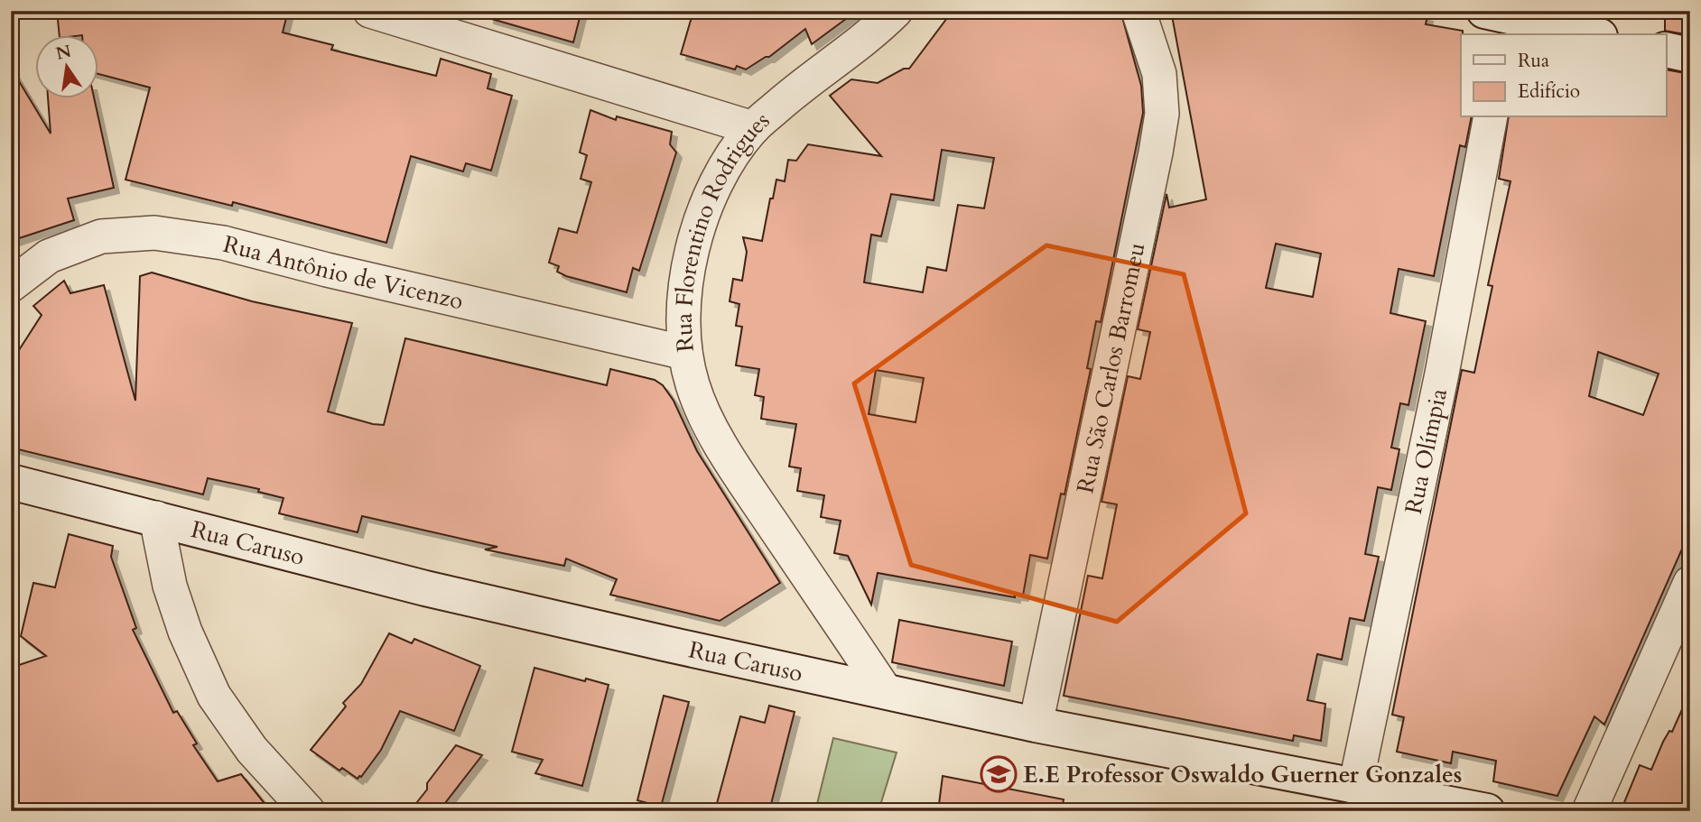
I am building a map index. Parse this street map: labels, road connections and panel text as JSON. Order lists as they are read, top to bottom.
{
  "streets": {
    "street": [
      "Rua Florentino Rodrigues",
      "Rua Antônio de Vicenzo",
      "Rua São Carlos Barromeu",
      "Rua Olímpia",
      "Rua Caruso"
    ]
  },
  "crossings": [
    ["Rua Florentino Rodrigues", "Rua Antônio de Vicenzo"],
    ["Rua Florentino Rodrigues", "Rua Caruso"],
    ["Rua São Carlos Barromeu", "Rua Caruso"],
    ["Rua Olímpia", "Rua Caruso"]
  ],
  "places": {
    "school or university": ["E.E Professor Oswaldo Guerner Gonzales"]
  },
  "legend": ["Rua", "Edifício"],
  "north": "top"
}
